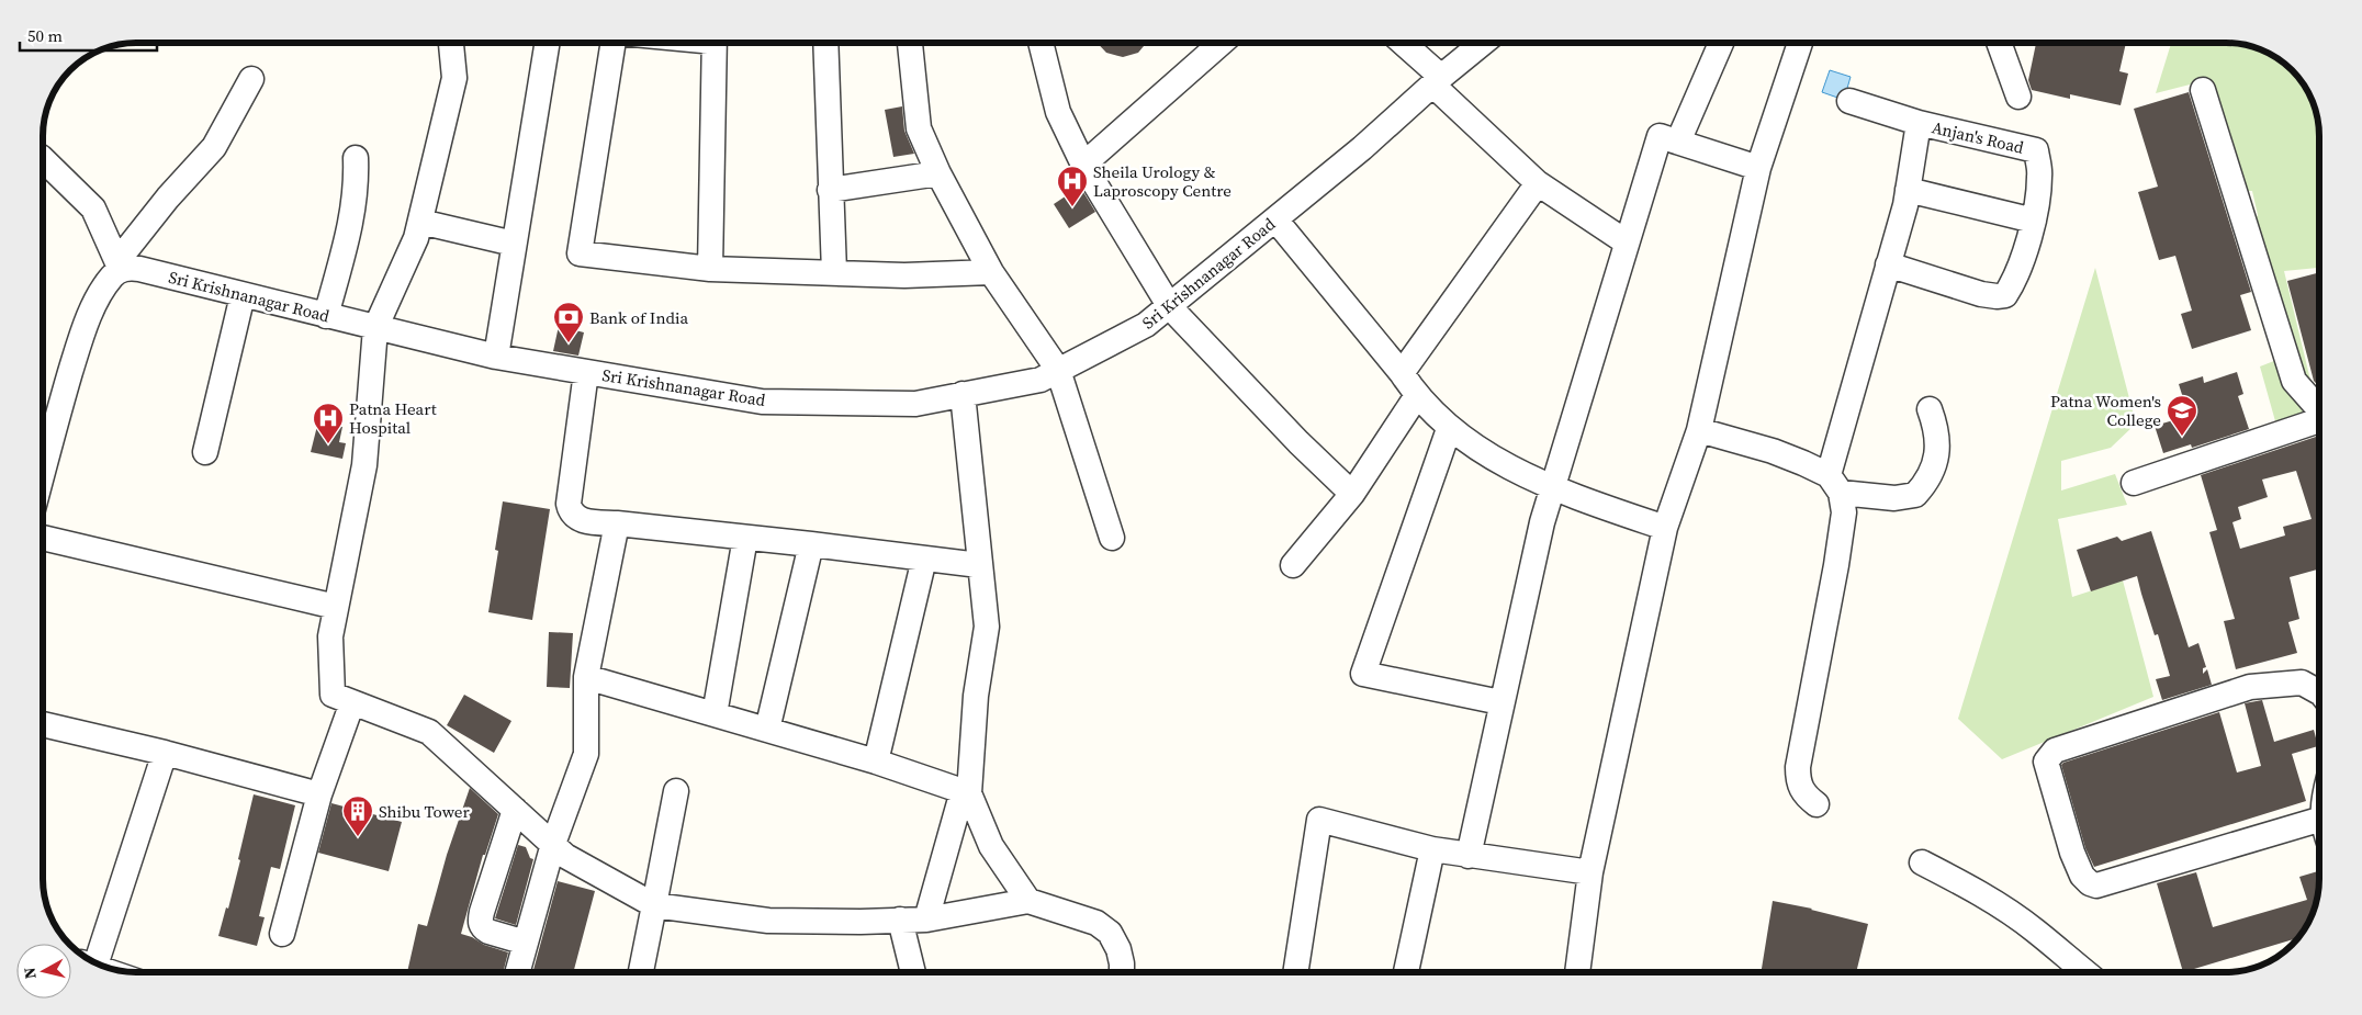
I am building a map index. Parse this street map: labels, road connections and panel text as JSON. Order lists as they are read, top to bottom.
{
  "streets": {
    "street": ["Anjan's Road", "Sri Krishnanagar Road"]
  },
  "places": {
    "hospital": ["Sheila Urology & Laproscopy Centre", "Patna Heart Hospital"],
    "bank": ["Bank of India"],
    "school or university": ["Patna Women's College"],
    "building": ["Shibu Tower"]
  },
  "scale_bar": "50 m",
  "north": "left"
}
